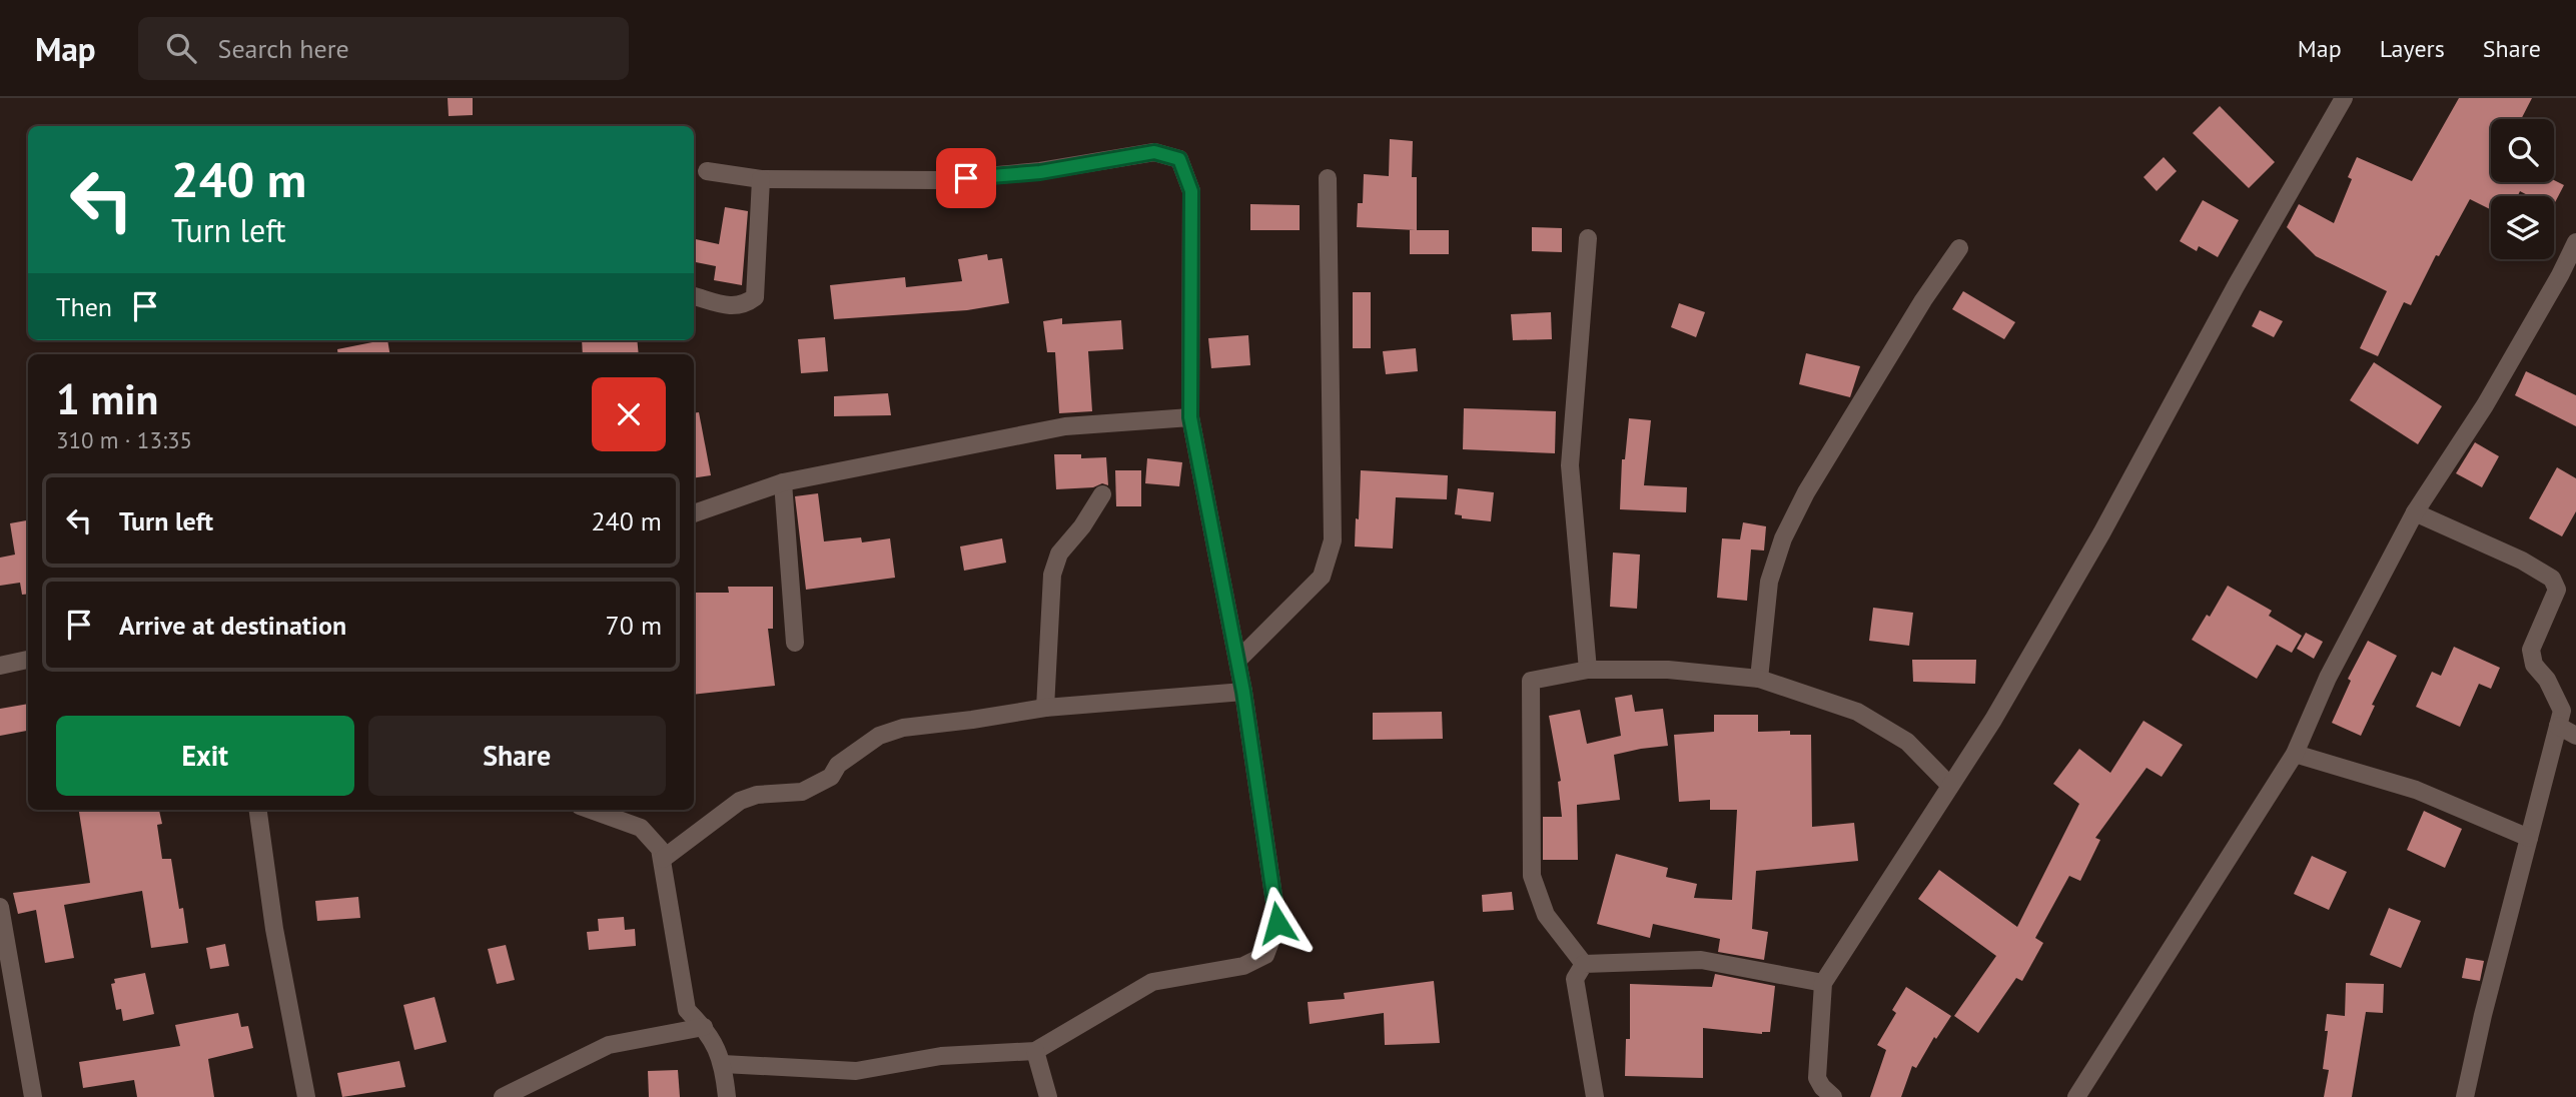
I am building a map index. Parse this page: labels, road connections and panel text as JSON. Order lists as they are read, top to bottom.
{
  "page": {
    "header": "Map",
    "search": "Search here",
    "nav": ["Map", "Layers", "Share"],
    "turn": ["240 m", "Turn left"],
    "then": "Then",
    "heading": ["1 min", "310 m · 13:35"],
    "list": [
      {
        "name": "Turn left",
        "value": "240 m"
      },
      {
        "name": "Arrive at destination",
        "value": "70 m"
      }
    ],
    "buttons": ["Exit", "Share"]
  }
}
